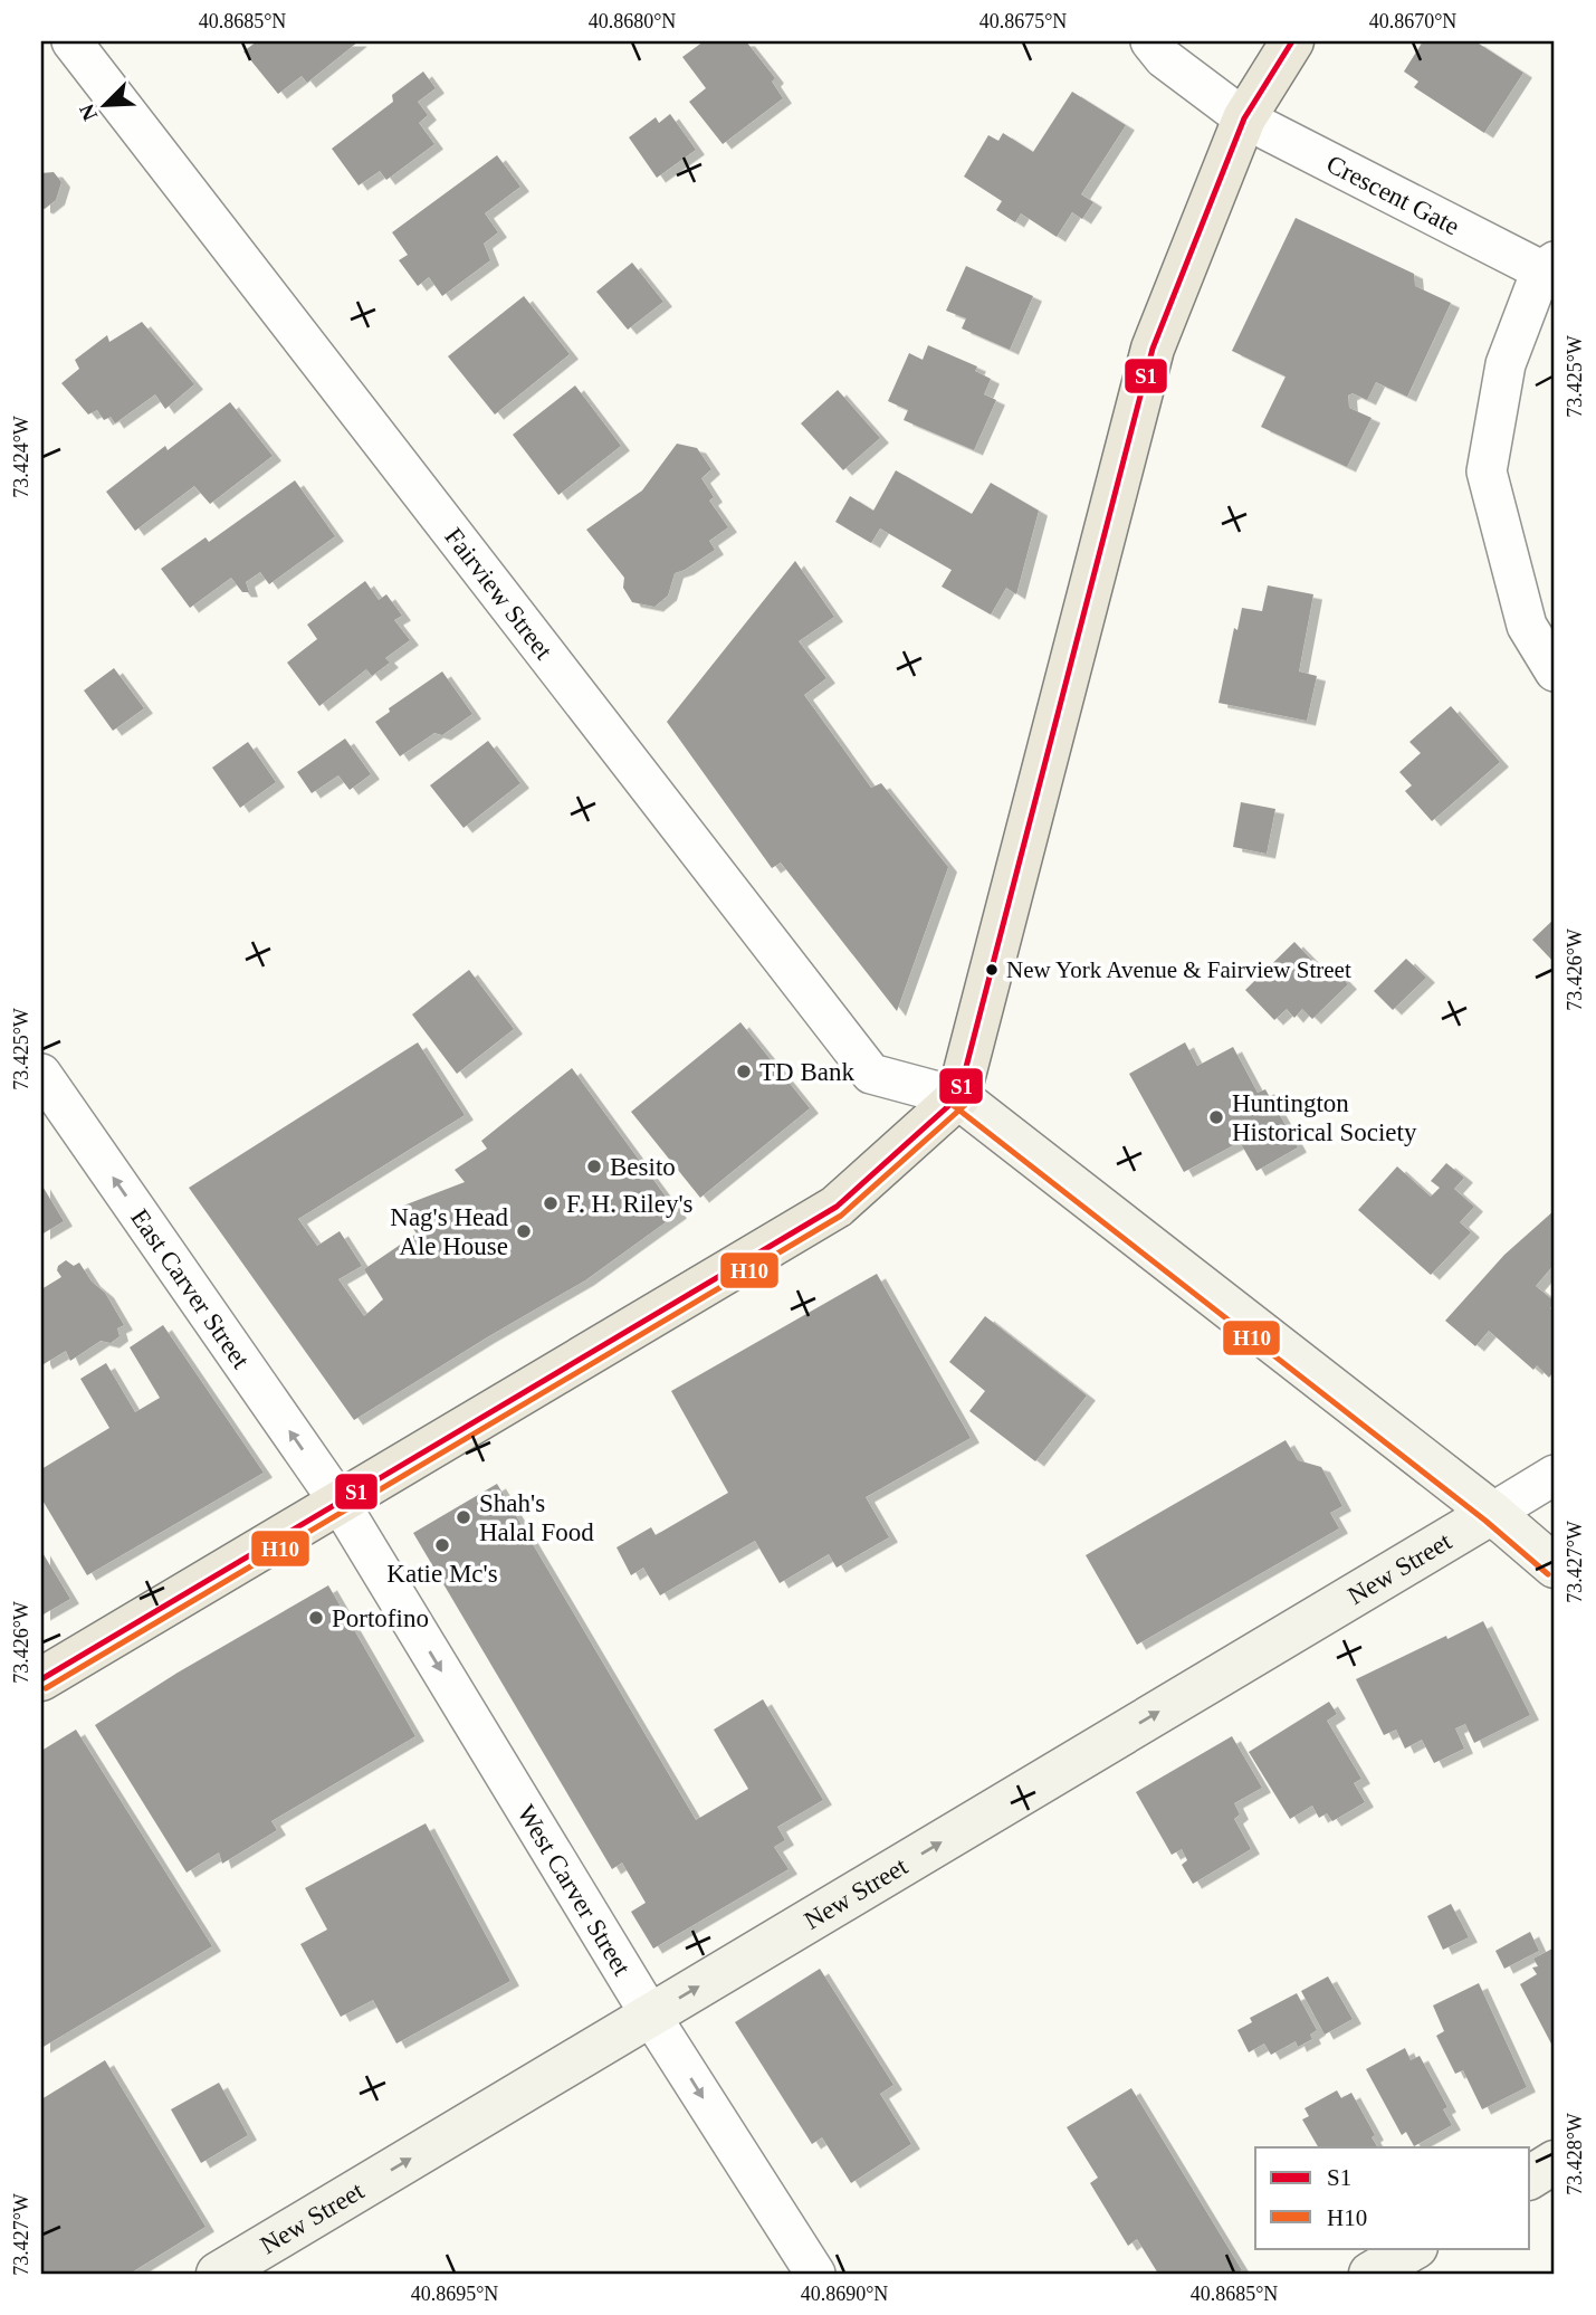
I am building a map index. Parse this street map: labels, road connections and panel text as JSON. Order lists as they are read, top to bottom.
{
  "streets": {
    "street": [
      "Crescent Gate",
      "Fairview Street",
      "East Carver Street",
      "New Street",
      "West Carver Street"
    ]
  },
  "crossings": [
    ["East Carver Street", "West Carver Street"],
    ["New Street", "West Carver Street"]
  ],
  "one_way": ["East Carver Street", "New Street", "West Carver Street"],
  "places": [
    "New York Avenue & Fairview Street",
    "TD Bank",
    "Huntington Historical Society",
    "Besito",
    "F. H. Riley's",
    "Nag's Head Ale House",
    "Shah's Halal Food",
    "Katie Mc's",
    "Portofino"
  ],
  "lines": ["transit line S1", "transit line H10"],
  "legend": ["S1", "H10"],
  "north": "bottom left",
  "coordinates": [
    "40.8685°N",
    "40.8680°N",
    "40.8675°N",
    "40.8670°N",
    "73.425°W",
    "73.424°W",
    "73.426°W",
    "73.427°W",
    "73.428°W",
    "40.8695°N",
    "40.8690°N"
  ]
}
